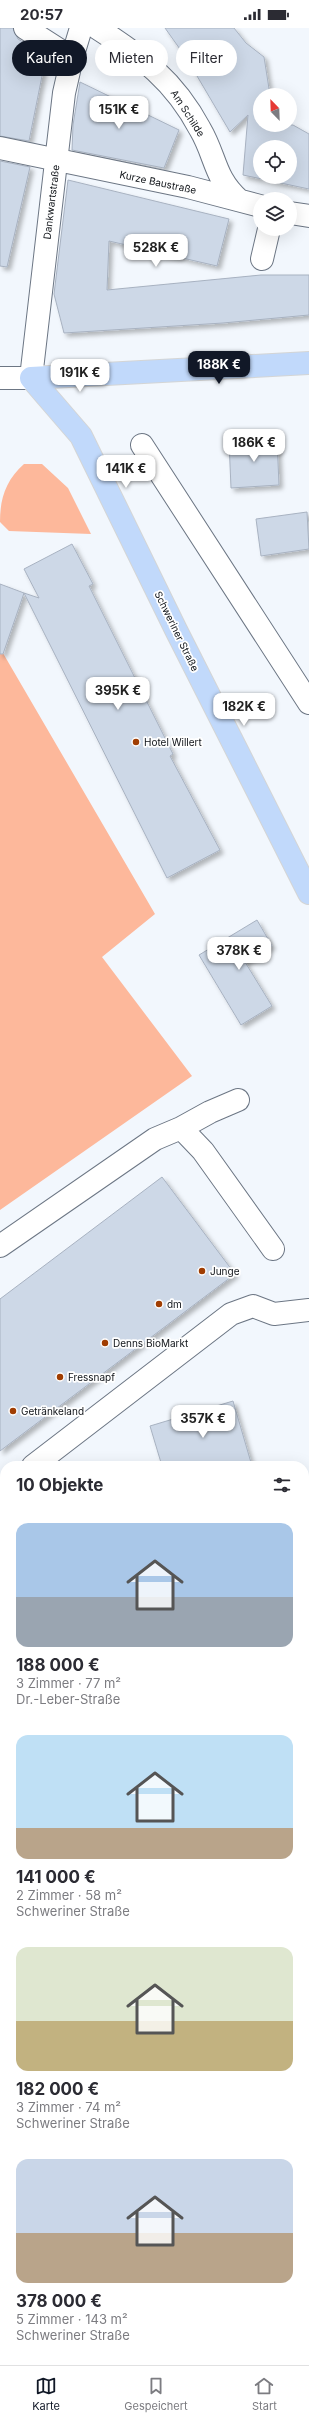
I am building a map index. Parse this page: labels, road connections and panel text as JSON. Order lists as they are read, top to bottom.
{
  "streets": {
    "main road": ["Schweriner Straße"],
    "street": ["Am Schilde", "Kurze Baustraße", "Dankwartstraße"]
  },
  "crossings": [
    ["Am Schilde", "Kurze Baustraße"],
    ["Kurze Baustraße", "Dankwartstraße"],
    ["Dankwartstraße", "Schweriner Straße"]
  ],
  "places": [
    "Hotel Willert",
    "Junge",
    "dm",
    "Denns BioMarkt",
    "Fressnapf",
    "Getränkeland"
  ],
  "north": "top left",
  "page": {
    "status": "20:57",
    "chip": ["Kaufen", "Mieten", "Filter"],
    "price": [
      "151K €",
      "528K €",
      "188K €",
      "191K €",
      "186K €",
      "141K €",
      "395K €",
      "182K €",
      "378K €",
      "357K €"
    ],
    "heading": "10 Objekte",
    "list": [
      {
        "name": "188 000 €",
        "note": "3 Zimmer · 77 m² · Dr.-Leber-Straße"
      },
      {
        "name": "141 000 €",
        "note": "2 Zimmer · 58 m² · Schweriner Straße"
      },
      {
        "name": "182 000 €",
        "note": "3 Zimmer · 74 m² · Schweriner Straße"
      },
      {
        "name": "378 000 €",
        "note": "5 Zimmer · 143 m² · Schweriner Straße"
      }
    ],
    "tabs": ["Karte", "Gespeichert", "Start"]
  }
}
